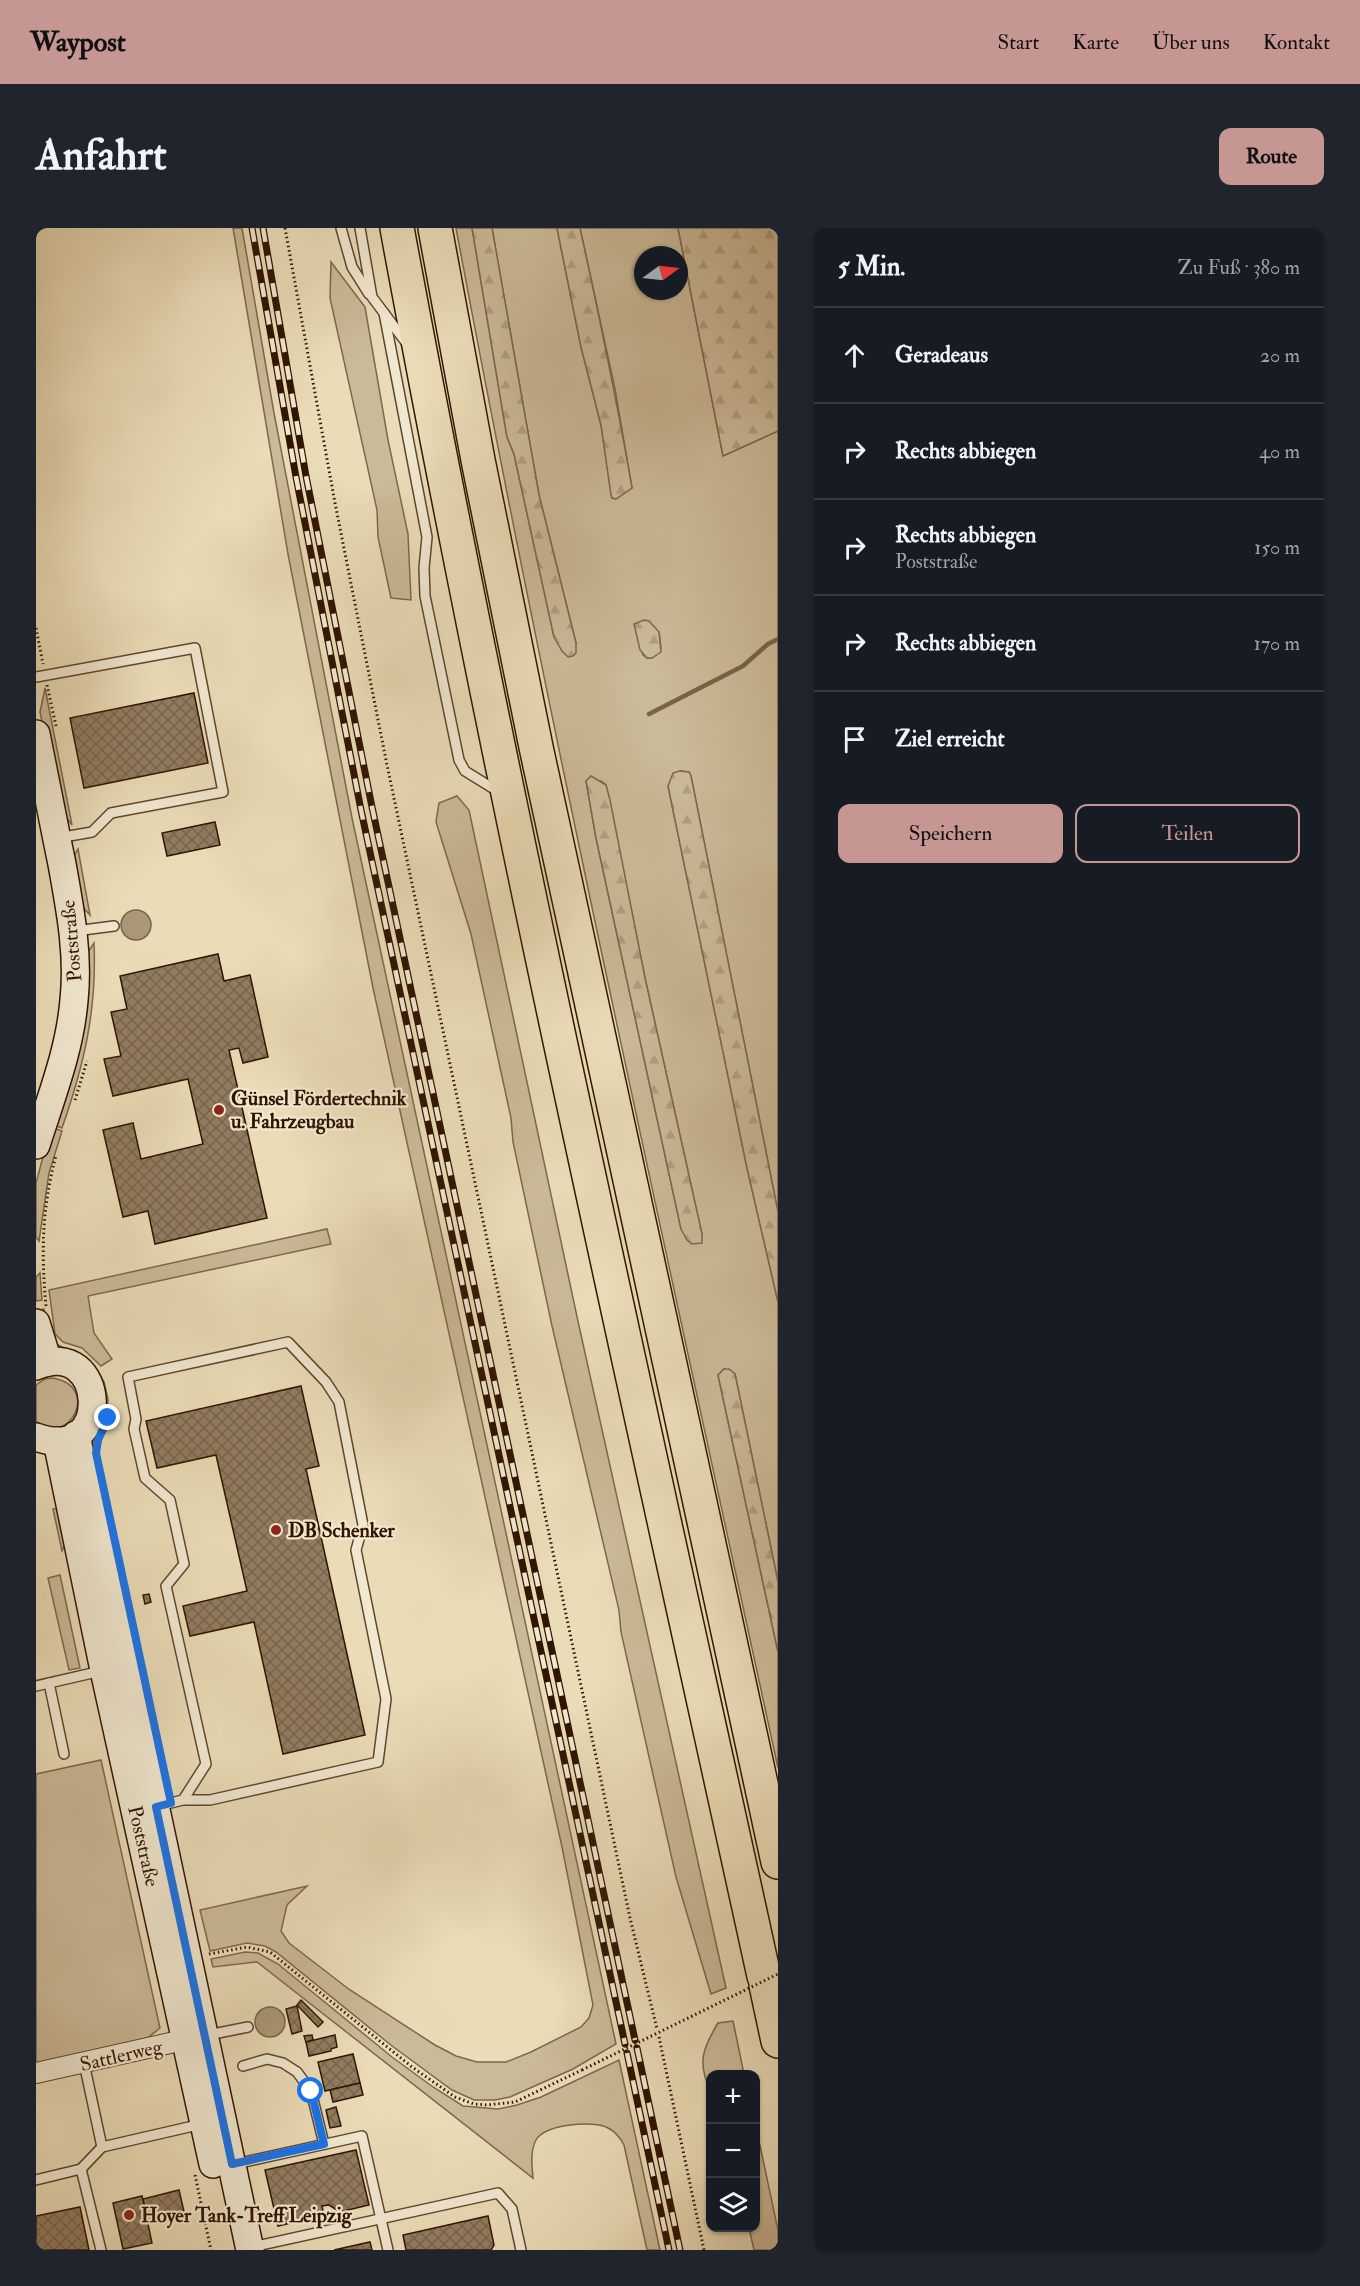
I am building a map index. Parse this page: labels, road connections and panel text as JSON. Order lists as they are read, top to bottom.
{
  "streets": {
    "street": ["Poststraße", "Sattlerweg"]
  },
  "crossings": [
    ["Poststraße", "Sattlerweg"]
  ],
  "places": ["Günsel Fördertechnik u. Fahrzeugbau", "DB Schenker", "Hoyer Tank-Treff Leipzig"],
  "north": "right",
  "page": {
    "header": "Waypost",
    "nav": [
      "Start",
      "Karte",
      "Über uns",
      "Kontakt"
    ],
    "buttons": [
      "Route",
      ["Speichern", "Teilen"]
    ],
    "title": "Anfahrt",
    "heading": ["5 Min.", "Zu Fuß · 380 m"],
    "list": [
      ["Geradeaus", "20 m"],
      ["Rechts abbiegen", "40 m"],
      ["Rechts abbiegen", "Poststraße", "150 m"],
      ["Rechts abbiegen", "170 m"],
      "Ziel erreicht"
    ],
    "map_buttons": ["+", "−"]
  }
}
